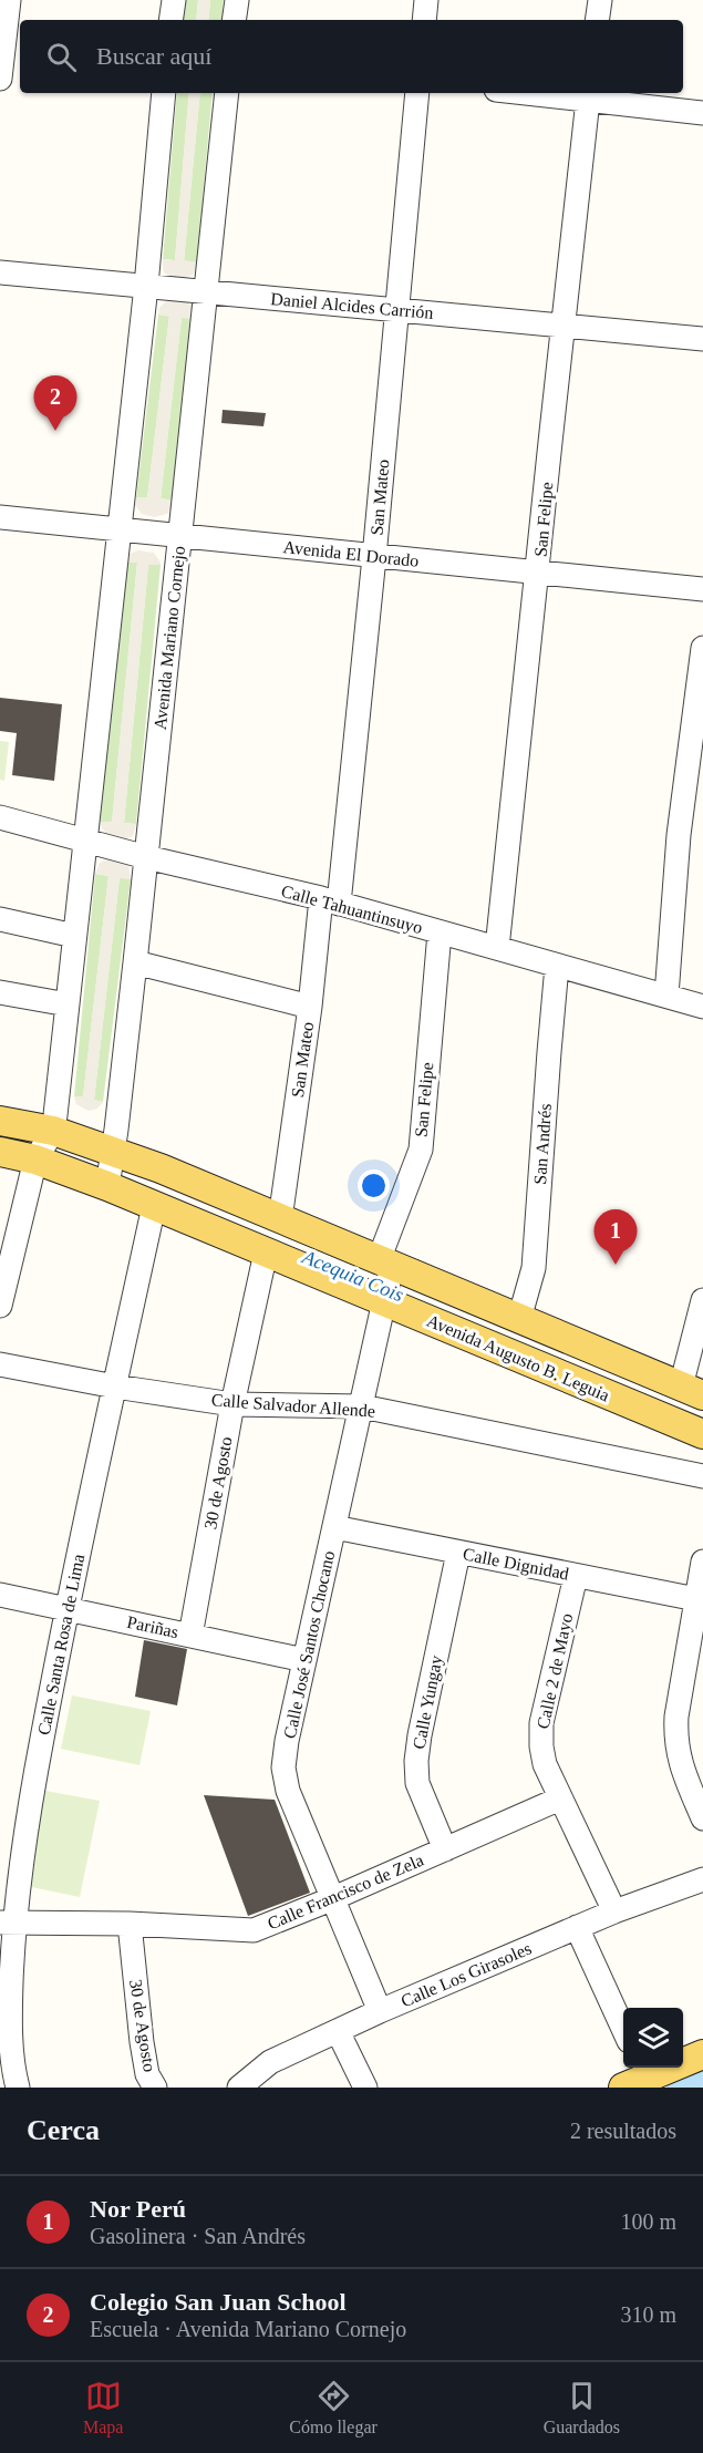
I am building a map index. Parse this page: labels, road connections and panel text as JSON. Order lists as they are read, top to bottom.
{
  "streets": {
    "main road": ["Avenida Augusto B. Leguia"],
    "street": [
      "Daniel Alcides Carrión",
      "San Mateo",
      "San Felipe",
      "Avenida El Dorado",
      "Avenida Mariano Cornejo",
      "Calle Tahuantinsuyo",
      "San Andrés",
      "Calle Salvador Allende",
      "30 de Agosto",
      "Calle Dignidad",
      "Pariñas",
      "Calle Santa Rosa de Lima",
      "Calle José Santos Chocano",
      "Calle 2 de Mayo",
      "Calle Yungay",
      "Calle Francisco de Zela",
      "Calle Los Girasoles"
    ]
  },
  "crossings": [
    ["Daniel Alcides Carrión", "San Mateo"],
    ["Daniel Alcides Carrión", "San Felipe"],
    ["Daniel Alcides Carrión", "Avenida Mariano Cornejo"],
    ["San Mateo", "Avenida El Dorado"],
    ["San Mateo", "Calle Tahuantinsuyo"],
    ["San Mateo", "Avenida Augusto B. Leguia"],
    ["San Felipe", "Avenida El Dorado"],
    ["San Felipe", "Calle Tahuantinsuyo"],
    ["San Felipe", "Avenida Augusto B. Leguia"],
    ["San Felipe", "Calle José Santos Chocano"],
    ["Avenida El Dorado", "Avenida Mariano Cornejo"],
    ["Avenida Mariano Cornejo", "Calle Tahuantinsuyo"],
    ["Avenida Mariano Cornejo", "Avenida Augusto B. Leguia"],
    ["Calle Tahuantinsuyo", "San Andrés"],
    ["San Andrés", "Avenida Augusto B. Leguia"],
    ["Avenida Augusto B. Leguia", "30 de Agosto"],
    ["Avenida Augusto B. Leguia", "Calle Santa Rosa de Lima"],
    ["Avenida Augusto B. Leguia", "Calle José Santos Chocano"],
    ["Calle Salvador Allende", "30 de Agosto"],
    ["Calle Salvador Allende", "Calle Santa Rosa de Lima"],
    ["Calle Salvador Allende", "Calle José Santos Chocano"],
    ["30 de Agosto", "Pariñas"],
    ["30 de Agosto", "Calle Francisco de Zela"],
    ["Calle Dignidad", "Calle José Santos Chocano"],
    ["Calle Dignidad", "Calle 2 de Mayo"],
    ["Calle Dignidad", "Calle Yungay"],
    ["Pariñas", "Calle Santa Rosa de Lima"],
    ["Pariñas", "Calle José Santos Chocano"],
    ["Calle Santa Rosa de Lima", "Calle Francisco de Zela"],
    ["Calle José Santos Chocano", "Calle Francisco de Zela"],
    ["Calle José Santos Chocano", "Calle Los Girasoles"],
    ["Calle 2 de Mayo", "Calle Francisco de Zela"],
    ["Calle 2 de Mayo", "Calle Los Girasoles"],
    ["Calle Yungay", "Calle Francisco de Zela"]
  ],
  "water": ["Acequia Cois"],
  "page": {
    "search": "Buscar aquí",
    "pins": ["2", "1"],
    "heading": ["Cerca", "2 resultados"],
    "list": [
      {
        "mark": "1",
        "name": "Nor Perú",
        "note": "Gasolinera · San Andrés",
        "value": "100 m"
      },
      {
        "mark": "2",
        "name": "Colegio San Juan School",
        "note": "Escuela · Avenida Mariano Cornejo",
        "value": "310 m"
      }
    ],
    "nav": ["Mapa", "Cómo llegar", "Guardados"]
  }
}
